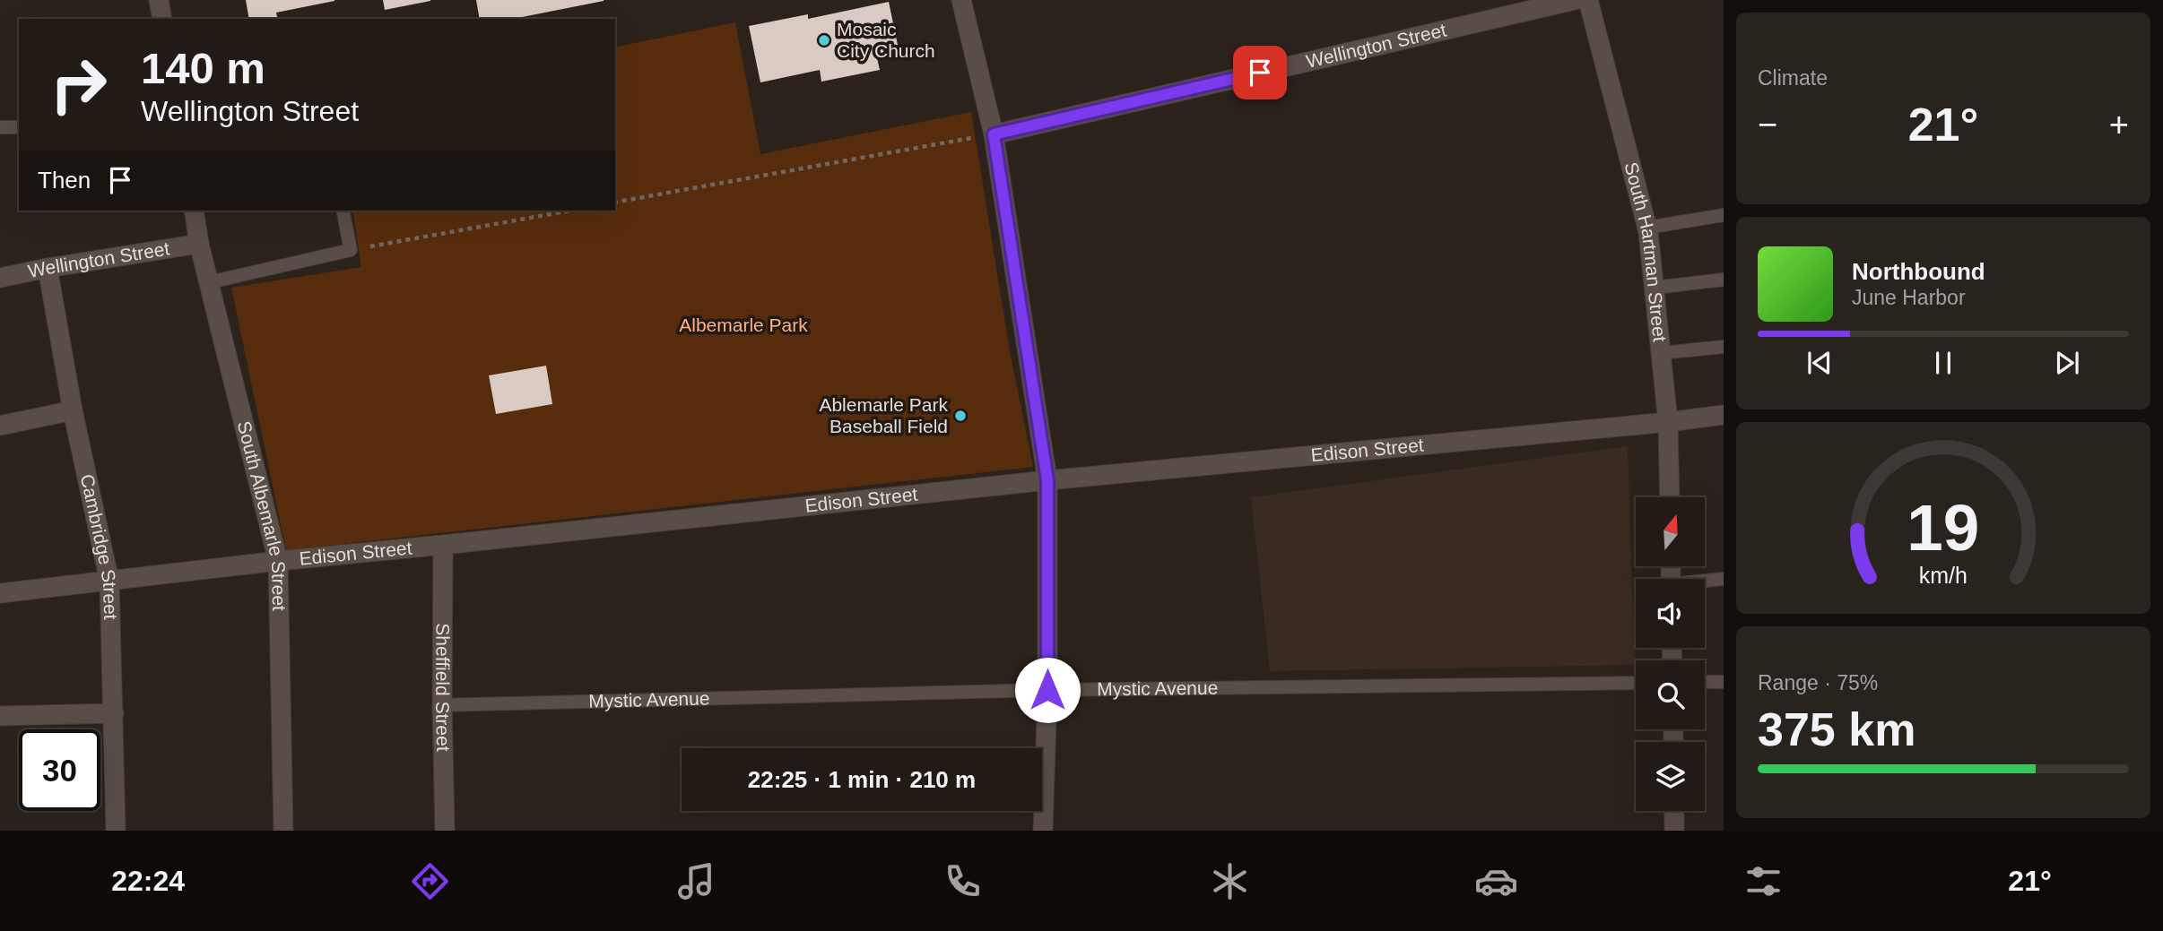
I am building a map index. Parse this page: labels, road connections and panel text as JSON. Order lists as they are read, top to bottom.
{
  "streets": {
    "street": [
      "Wellington Street",
      "South Hartman Street",
      "Edison Street",
      "South Albemarle Street",
      "Cambridge Street",
      "Sheffield Street"
    ],
    "lane": ["Mystic Avenue"]
  },
  "crossings": [
    ["Wellington Street", "South Albemarle Street"],
    ["Wellington Street", "Cambridge Street"],
    ["South Hartman Street", "Edison Street"],
    ["Edison Street", "South Albemarle Street"],
    ["Edison Street", "Cambridge Street"],
    ["Edison Street", "Sheffield Street"],
    ["Sheffield Street", "Mystic Avenue"]
  ],
  "parks": ["Albemarle Park"],
  "places": ["Mosaic City Church", "Ablemarle Park Baseball Field"],
  "north": "top",
  "page": {
    "tile": [
      "Climate",
      ["Range · 75%", "375 km"]
    ],
    "turn": ["140 m", "Wellington Street"],
    "heat": ["−", "21°", "+"],
    "then": "Then",
    "song": ["Northbound", "June Harbor"],
    "limit": "30",
    "trip": "22:25 · 1 min · 210 m",
    "tabs": ["22:24", "21°"],
    "gauge": ["19", "km/h"]
  }
}
